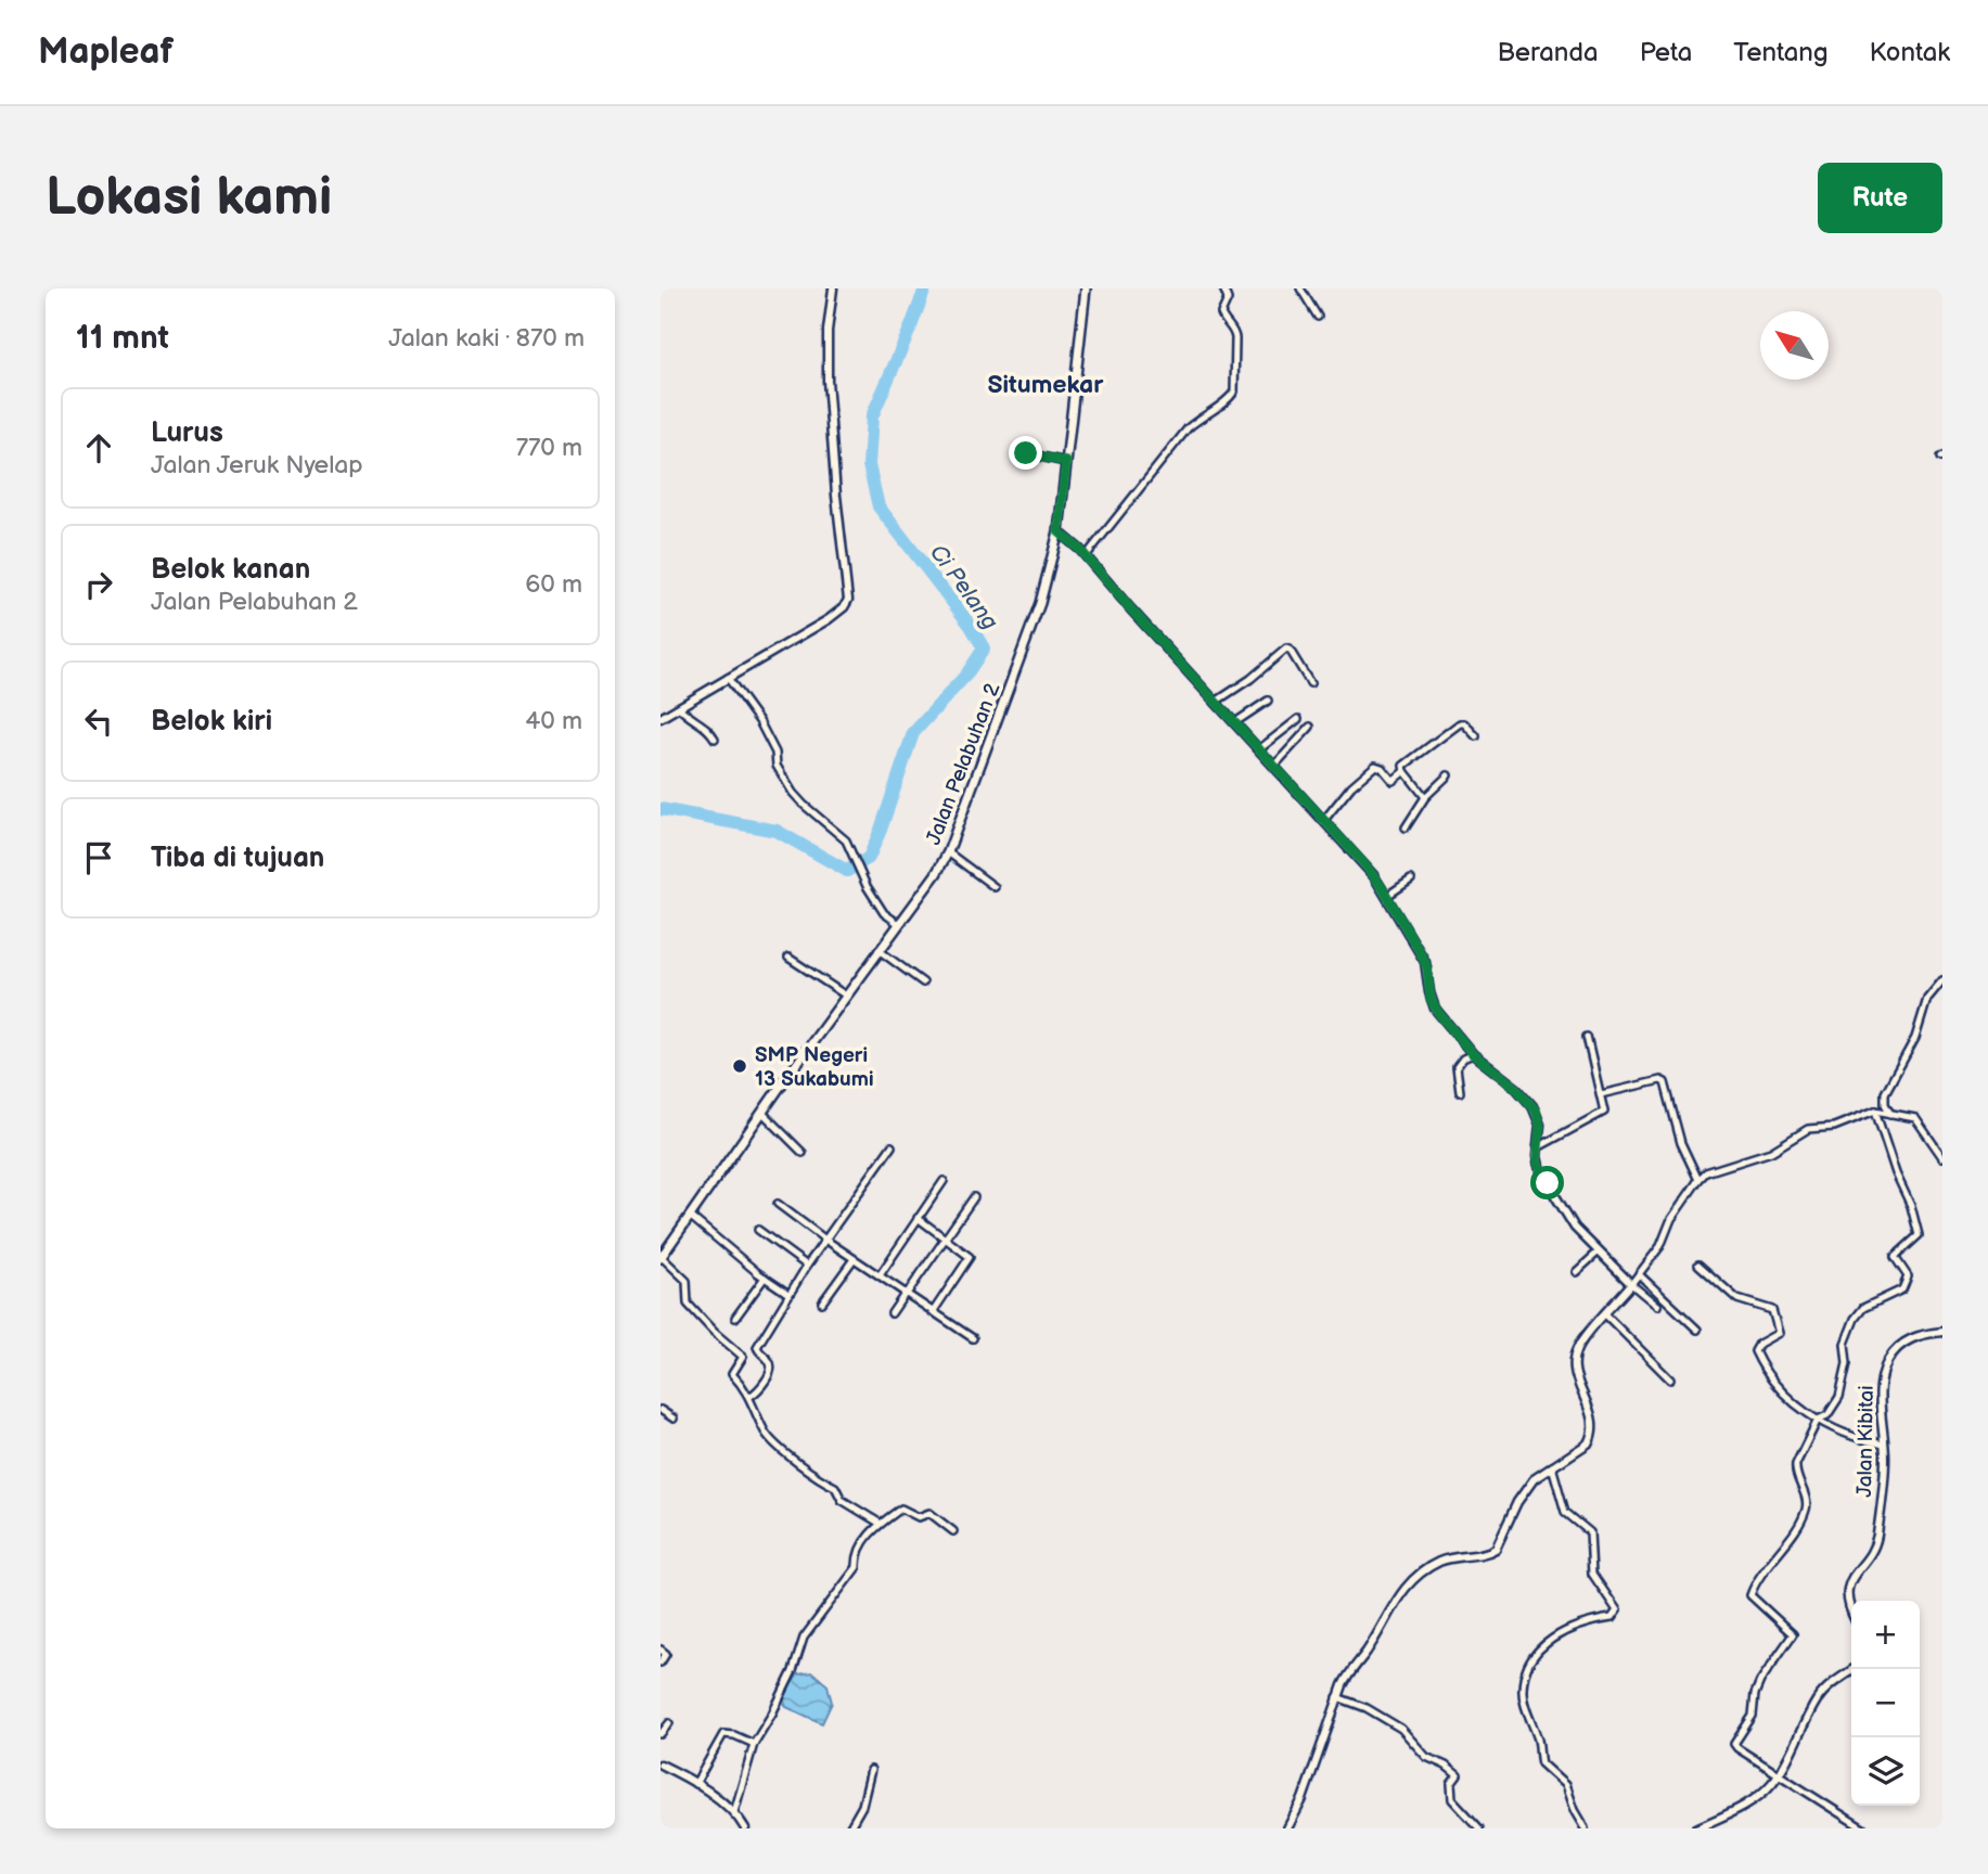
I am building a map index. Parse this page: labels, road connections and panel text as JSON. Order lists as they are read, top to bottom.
{
  "streets": {
    "main road": ["Jalan Pelabuhan 2"],
    "street": ["Jalan Kibitai"]
  },
  "districts": ["Situmekar"],
  "water": ["Ci Pelang"],
  "places": ["SMP Negeri 13 Sukabumi"],
  "north": "top left",
  "page": {
    "header": "Mapleaf",
    "nav": [
      "Beranda",
      "Peta",
      "Tentang",
      "Kontak"
    ],
    "buttons": "Rute",
    "title": "Lokasi kami",
    "heading": ["11 mnt", "Jalan kaki · 870 m"],
    "list": [
      ["Lurus", "Jalan Jeruk Nyelap", "770 m"],
      ["Belok kanan", "Jalan Pelabuhan 2", "60 m"],
      ["Belok kiri", "40 m"],
      "Tiba di tujuan"
    ],
    "map_buttons": ["+", "−"]
  }
}
